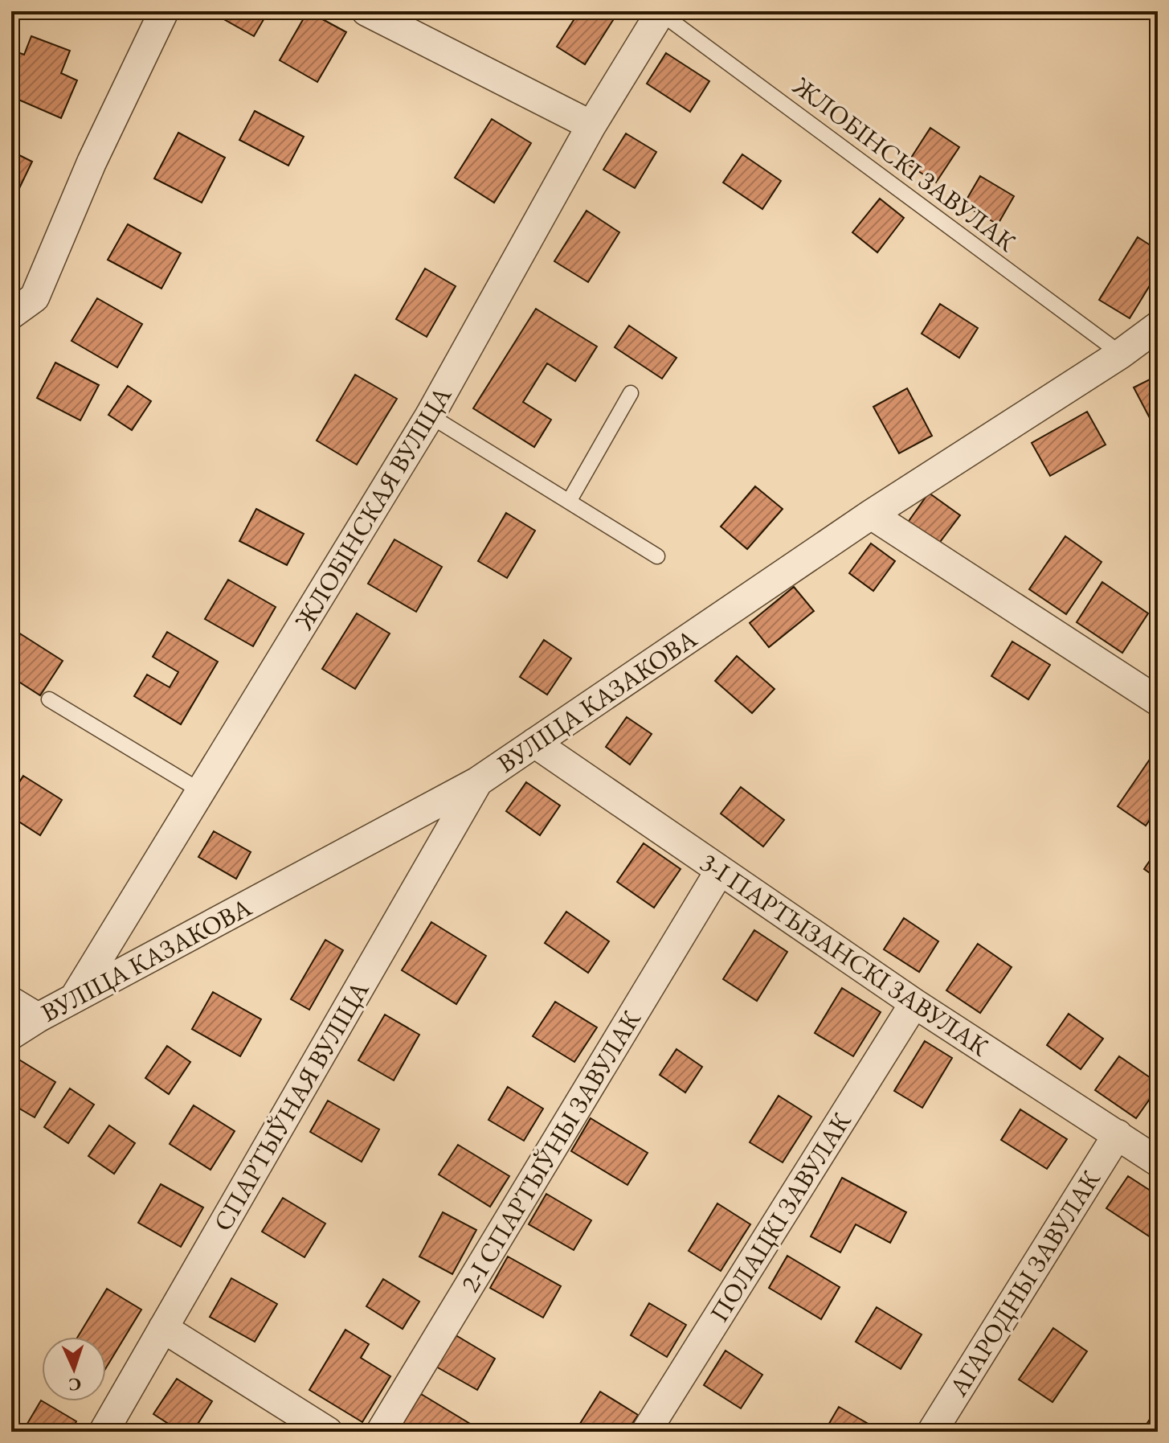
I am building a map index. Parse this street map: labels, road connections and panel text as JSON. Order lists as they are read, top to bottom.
{
  "streets": {
    "street": [
      "ЖЛОБІНСКАЯ ВУЛІЦА",
      "ВУЛІЦА КАЗАКОВА",
      "3-І ПАРТЫЗАНСКІ ЗАВУЛАК",
      "СПАРТЫЎНАЯ ВУЛІЦА",
      "2-І СПАРТЫЎНЫ ЗАВУЛАК",
      "ПОЛАЦКІ ЗАВУЛАК",
      "АГАРОДНЫ ЗАВУЛАК"
    ],
    "lane": ["ЖЛОБІНСКІ ЗАВУЛАК"]
  },
  "crossings": [
    ["ЖЛОБІНСКІ ЗАВУЛАК", "ЖЛОБІНСКАЯ ВУЛІЦА"],
    ["ЖЛОБІНСКІ ЗАВУЛАК", "ВУЛІЦА КАЗАКОВА"],
    ["ЖЛОБІНСКАЯ ВУЛІЦА", "ВУЛІЦА КАЗАКОВА"],
    ["ВУЛІЦА КАЗАКОВА", "3-І ПАРТЫЗАНСКІ ЗАВУЛАК"],
    ["ВУЛІЦА КАЗАКОВА", "СПАРТЫЎНАЯ ВУЛІЦА"],
    ["3-І ПАРТЫЗАНСКІ ЗАВУЛАК", "2-І СПАРТЫЎНЫ ЗАВУЛАК"],
    ["3-І ПАРТЫЗАНСКІ ЗАВУЛАК", "ПОЛАЦКІ ЗАВУЛАК"],
    ["3-І ПАРТЫЗАНСКІ ЗАВУЛАК", "АГАРОДНЫ ЗАВУЛАК"]
  ],
  "north": "bottom"
}
